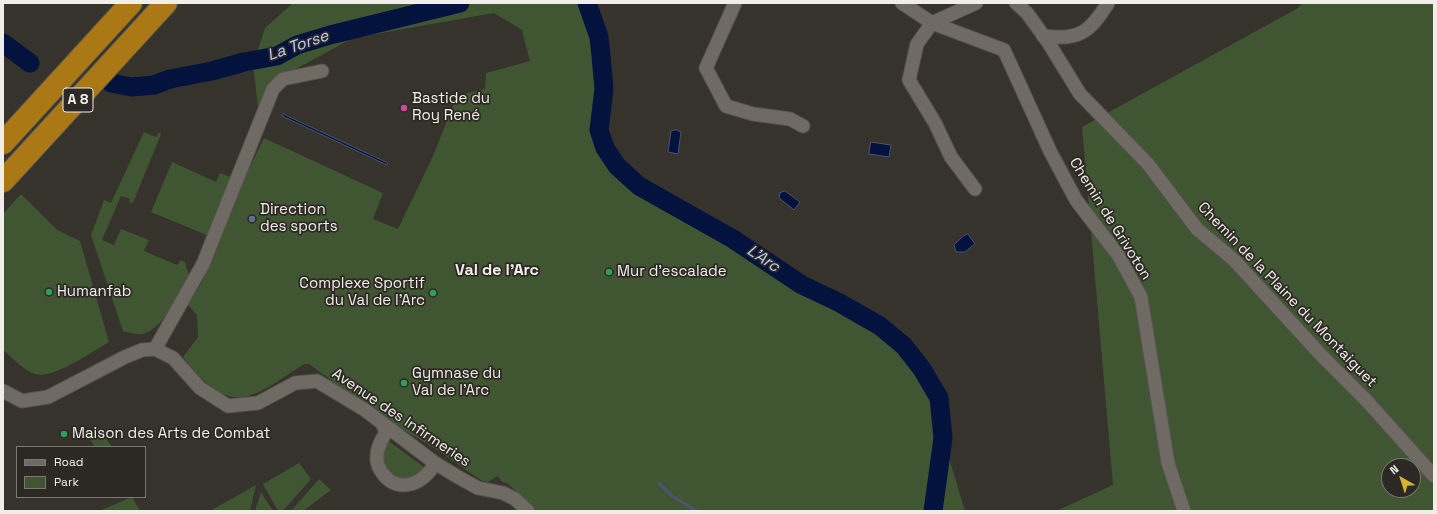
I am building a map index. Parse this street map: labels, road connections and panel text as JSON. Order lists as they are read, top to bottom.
{
  "streets": {
    "highway": ["A 8"],
    "street": ["Chemin de Grivoton", "Chemin de la Plaine du Montaiguet", "Avenue des Infirmeries"]
  },
  "districts": ["Val de l'Arc"],
  "water": ["La Torse", "L'Arc"],
  "places": [
    "Bastide du Roy René",
    "Direction des sports",
    "Mur d'escalade",
    "Humanfab",
    "Complexe Sportif du Val de l'Arc",
    "Gymnase du Val de l'Arc",
    "Maison des Arts de Combat"
  ],
  "legend": ["Road", "Park"],
  "north": "top left"
}
